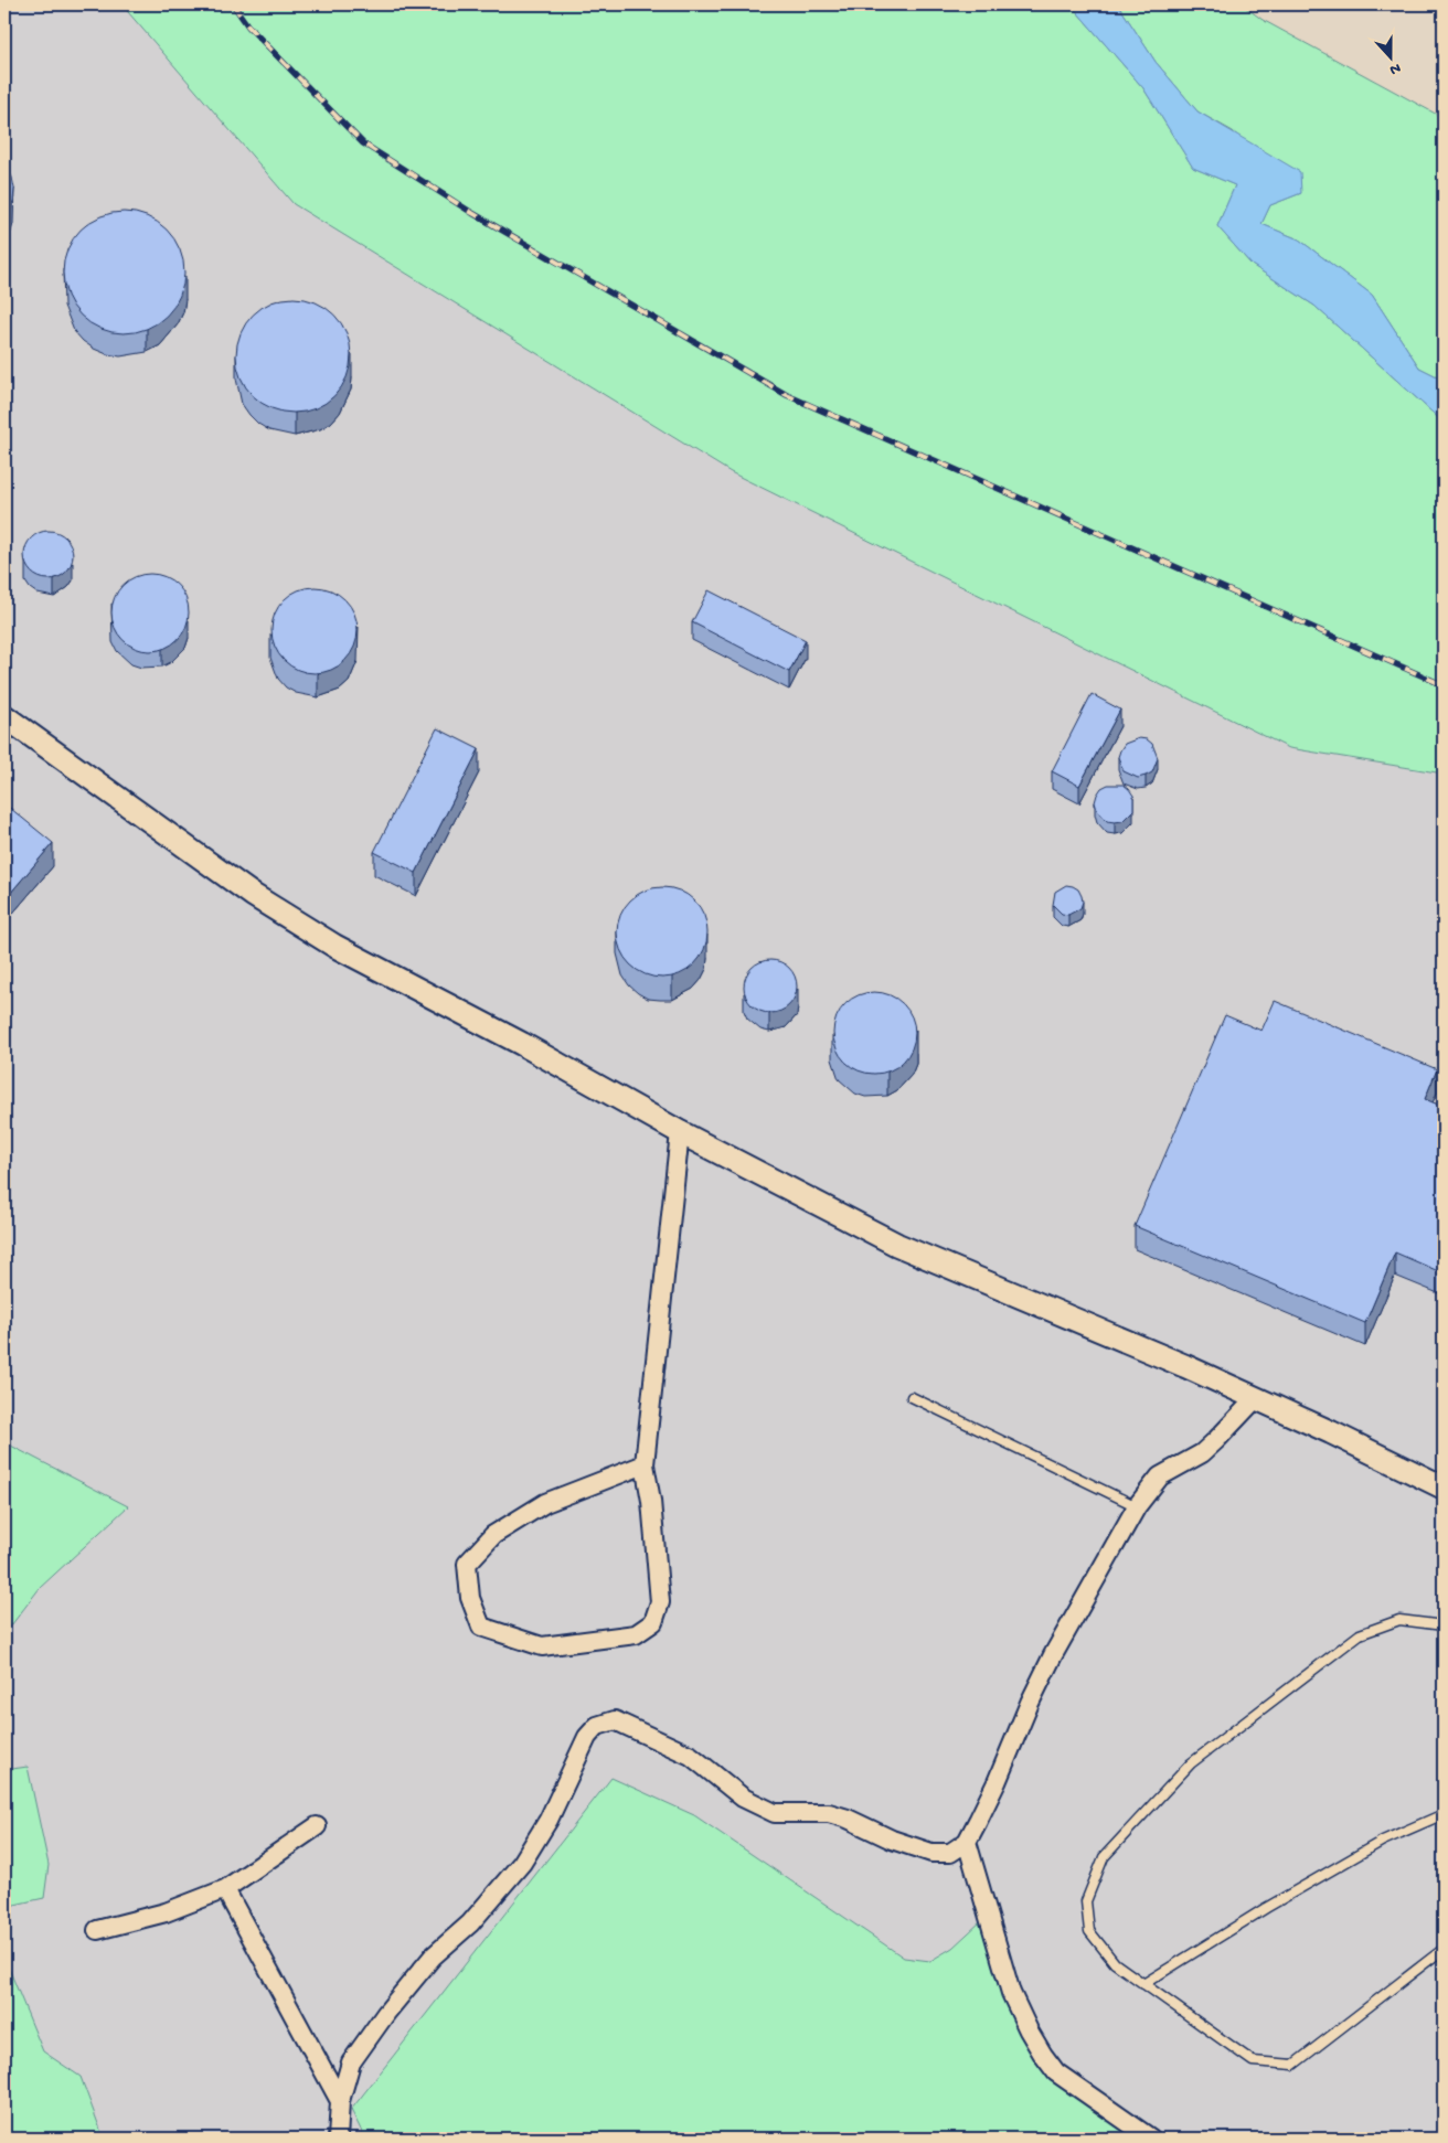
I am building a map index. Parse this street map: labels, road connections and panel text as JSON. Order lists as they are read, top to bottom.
{
  "north": "bottom"
}
